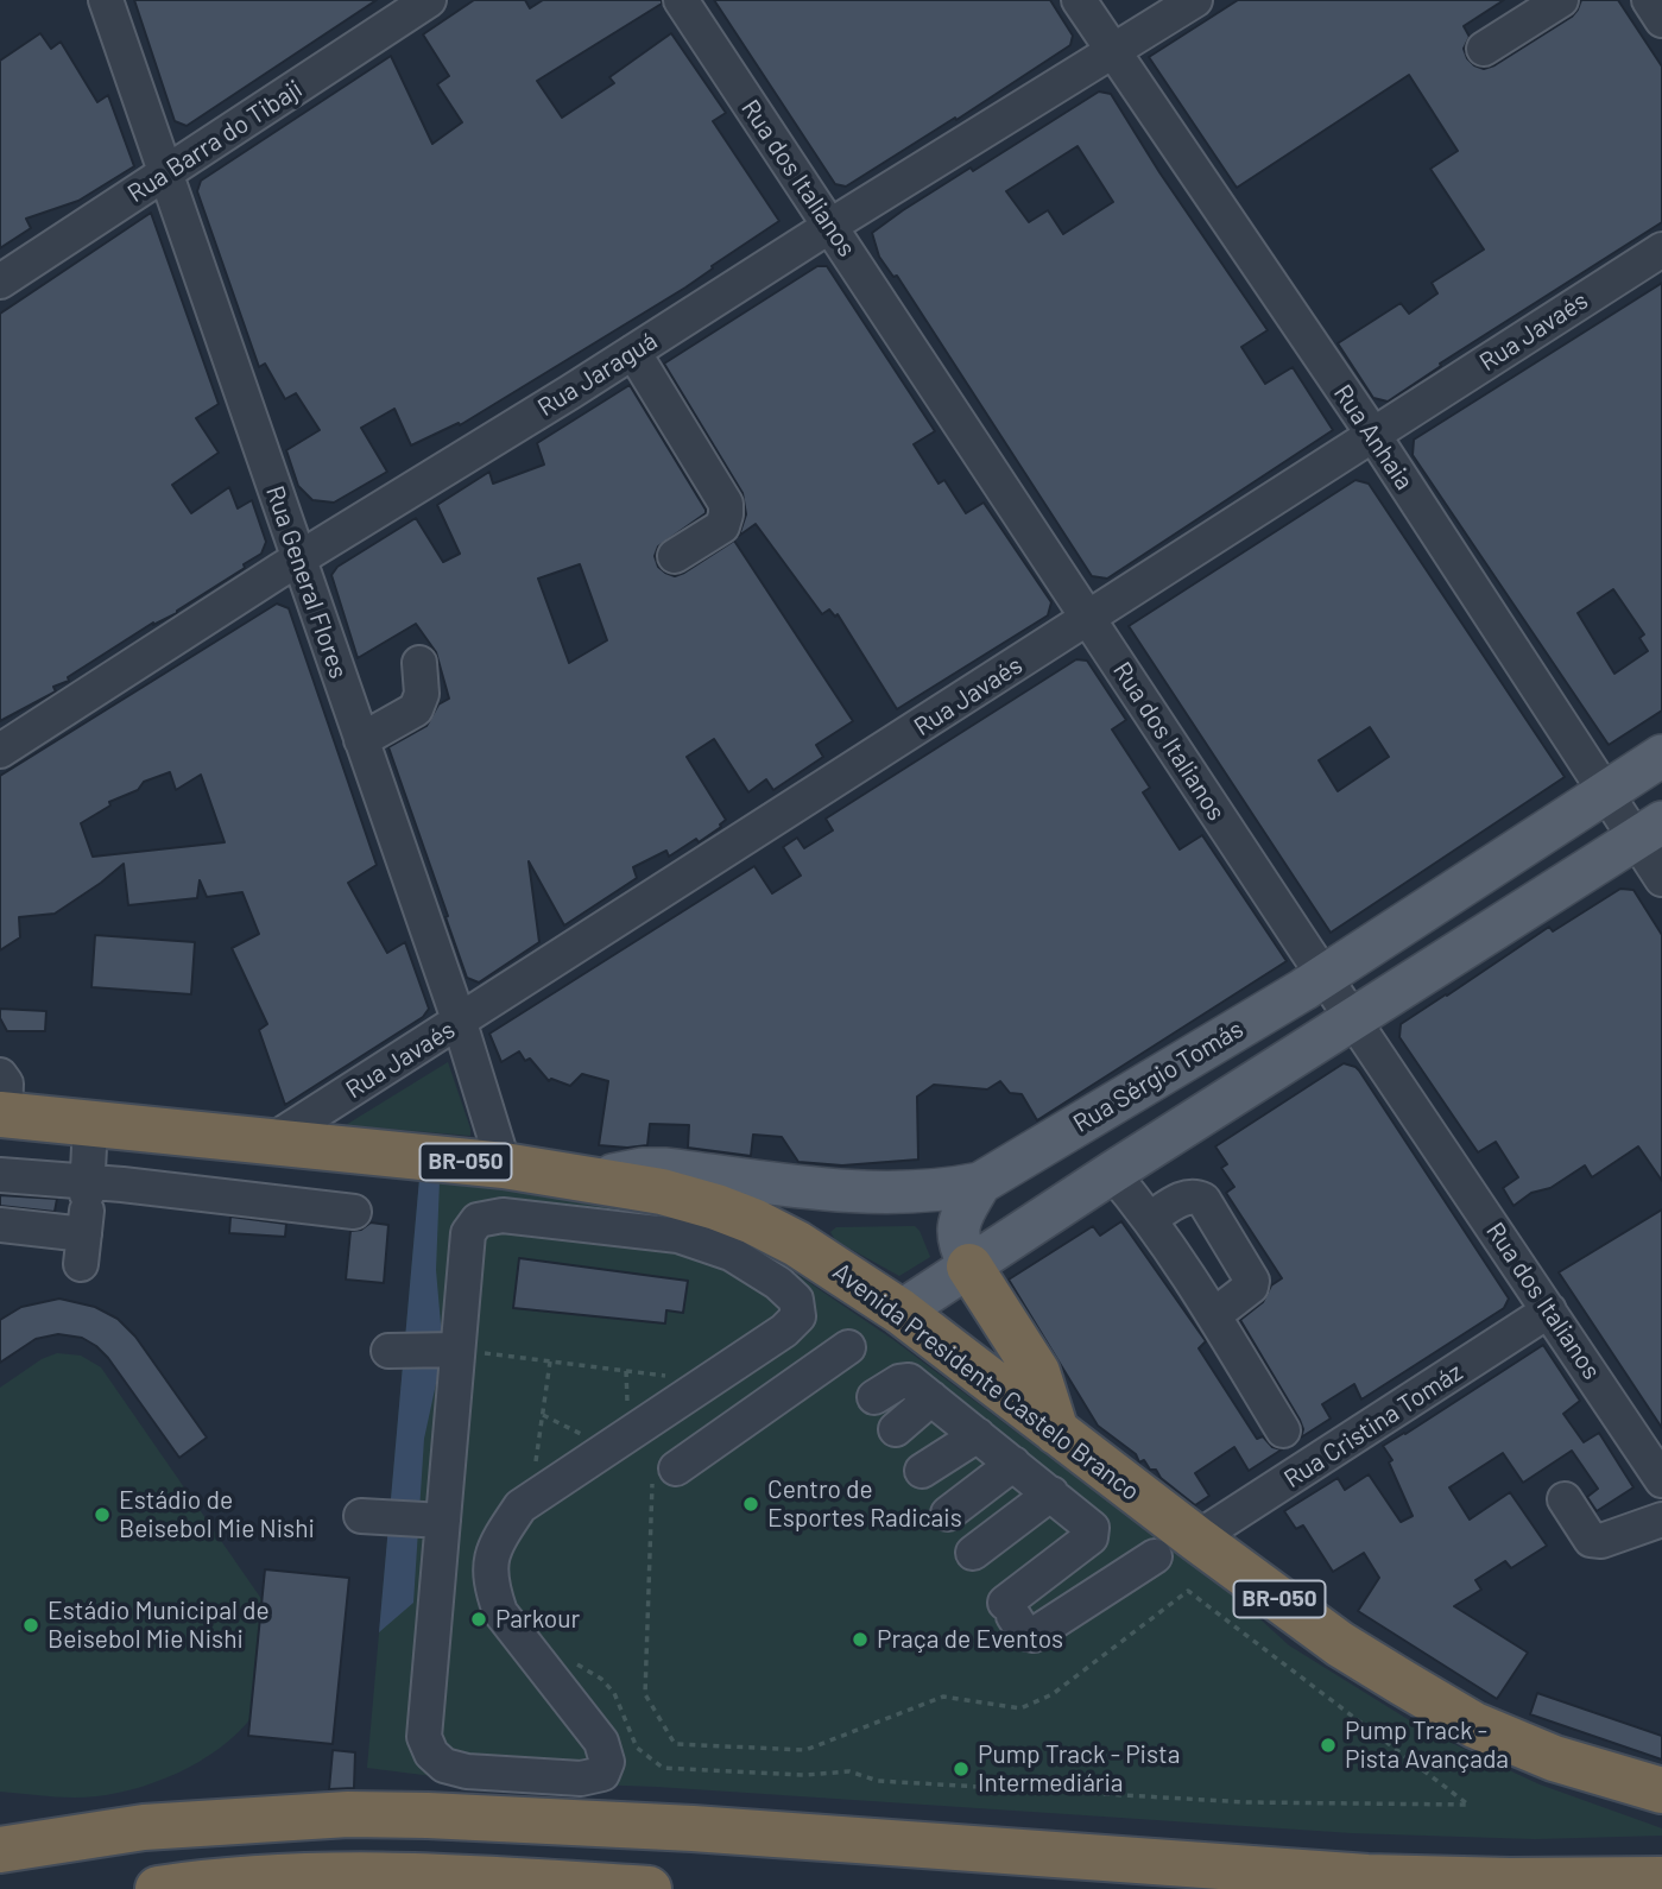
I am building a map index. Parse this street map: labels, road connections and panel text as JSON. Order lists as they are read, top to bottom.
{
  "streets": {
    "highway": ["BR-050", "Avenida Presidente Castelo Branco"],
    "main road": ["Rua Sérgio Tomás"],
    "street": [
      "Rua Barra do Tibaji",
      "Rua dos Italianos",
      "Rua Javaés",
      "Rua Jaraguá",
      "Rua Anhaia",
      "Rua General Flores",
      "Rua Cristina Tomáz"
    ]
  },
  "crossings": [
    ["Rua Barra do Tibaji", "Rua General Flores"],
    ["Rua dos Italianos", "Rua Javaés"],
    ["Rua dos Italianos", "Rua Jaraguá"],
    ["Rua dos Italianos", "Rua Sérgio Tomás"],
    ["Rua dos Italianos", "Rua Cristina Tomáz"],
    ["Rua Javaés", "Rua Anhaia"],
    ["Rua Javaés", "Rua General Flores"],
    ["Rua Javaés", "Avenida Presidente Castelo Branco"],
    ["Rua Jaraguá", "Rua Anhaia"],
    ["Rua Jaraguá", "Rua General Flores"],
    ["Rua Anhaia", "Rua Sérgio Tomás"],
    ["Rua General Flores", "Avenida Presidente Castelo Branco"],
    ["Rua Sérgio Tomás", "Avenida Presidente Castelo Branco"],
    ["Avenida Presidente Castelo Branco", "Rua Cristina Tomáz"]
  ],
  "places": [
    "Centro de Esportes Radicais",
    "Estádio de Beisebol Mie Nishi",
    "Parkour",
    "Estádio Municipal de Beisebol Mie Nishi",
    "Praça de Eventos",
    "Pump Track - Pista Avançada",
    "Pump Track - Pista Intermediária"
  ]
}
